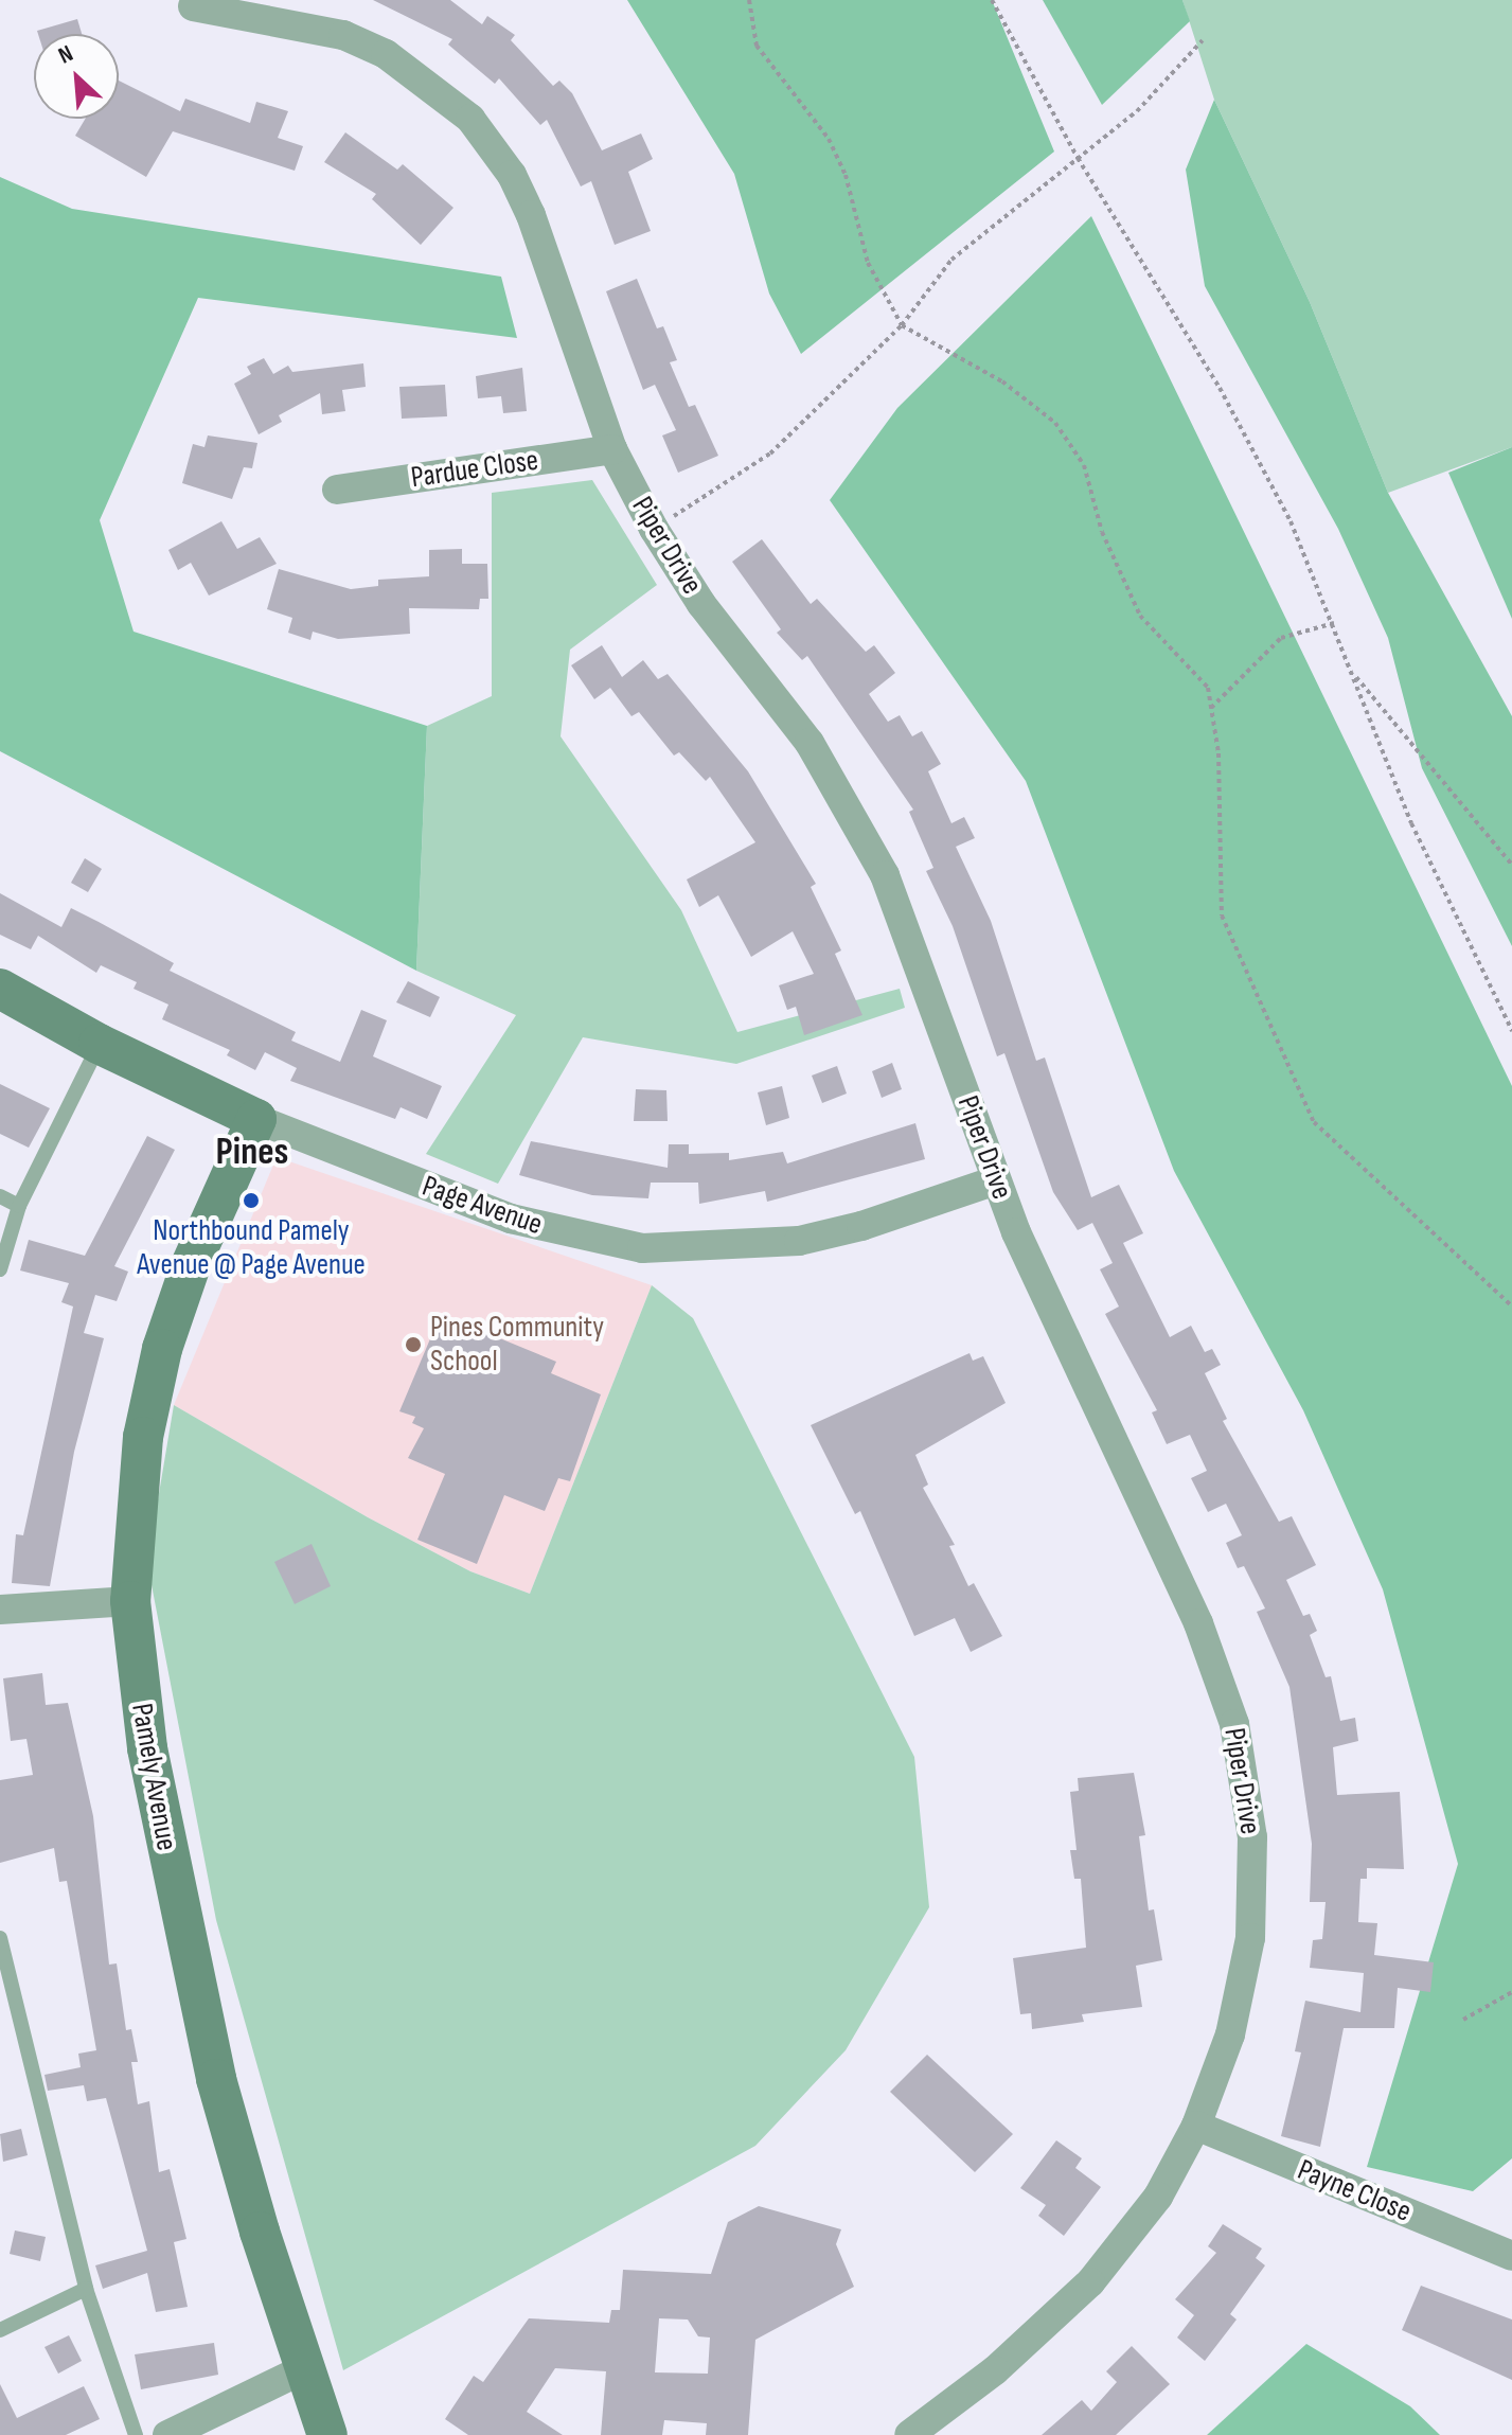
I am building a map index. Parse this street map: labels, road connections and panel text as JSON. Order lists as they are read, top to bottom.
{
  "streets": {
    "street": [
      "Pardue Close",
      "Piper Drive",
      "Page Avenue",
      "Pamely Avenue",
      "Payne Close"
    ]
  },
  "crossings": [
    ["Pardue Close", "Piper Drive"],
    ["Piper Drive", "Page Avenue"],
    ["Piper Drive", "Payne Close"],
    ["Page Avenue", "Pamely Avenue"]
  ],
  "districts": ["Pines"],
  "places": ["Northbound Pamely Avenue @ Page Avenue", "Pines Community School"],
  "north": "top left"
}
